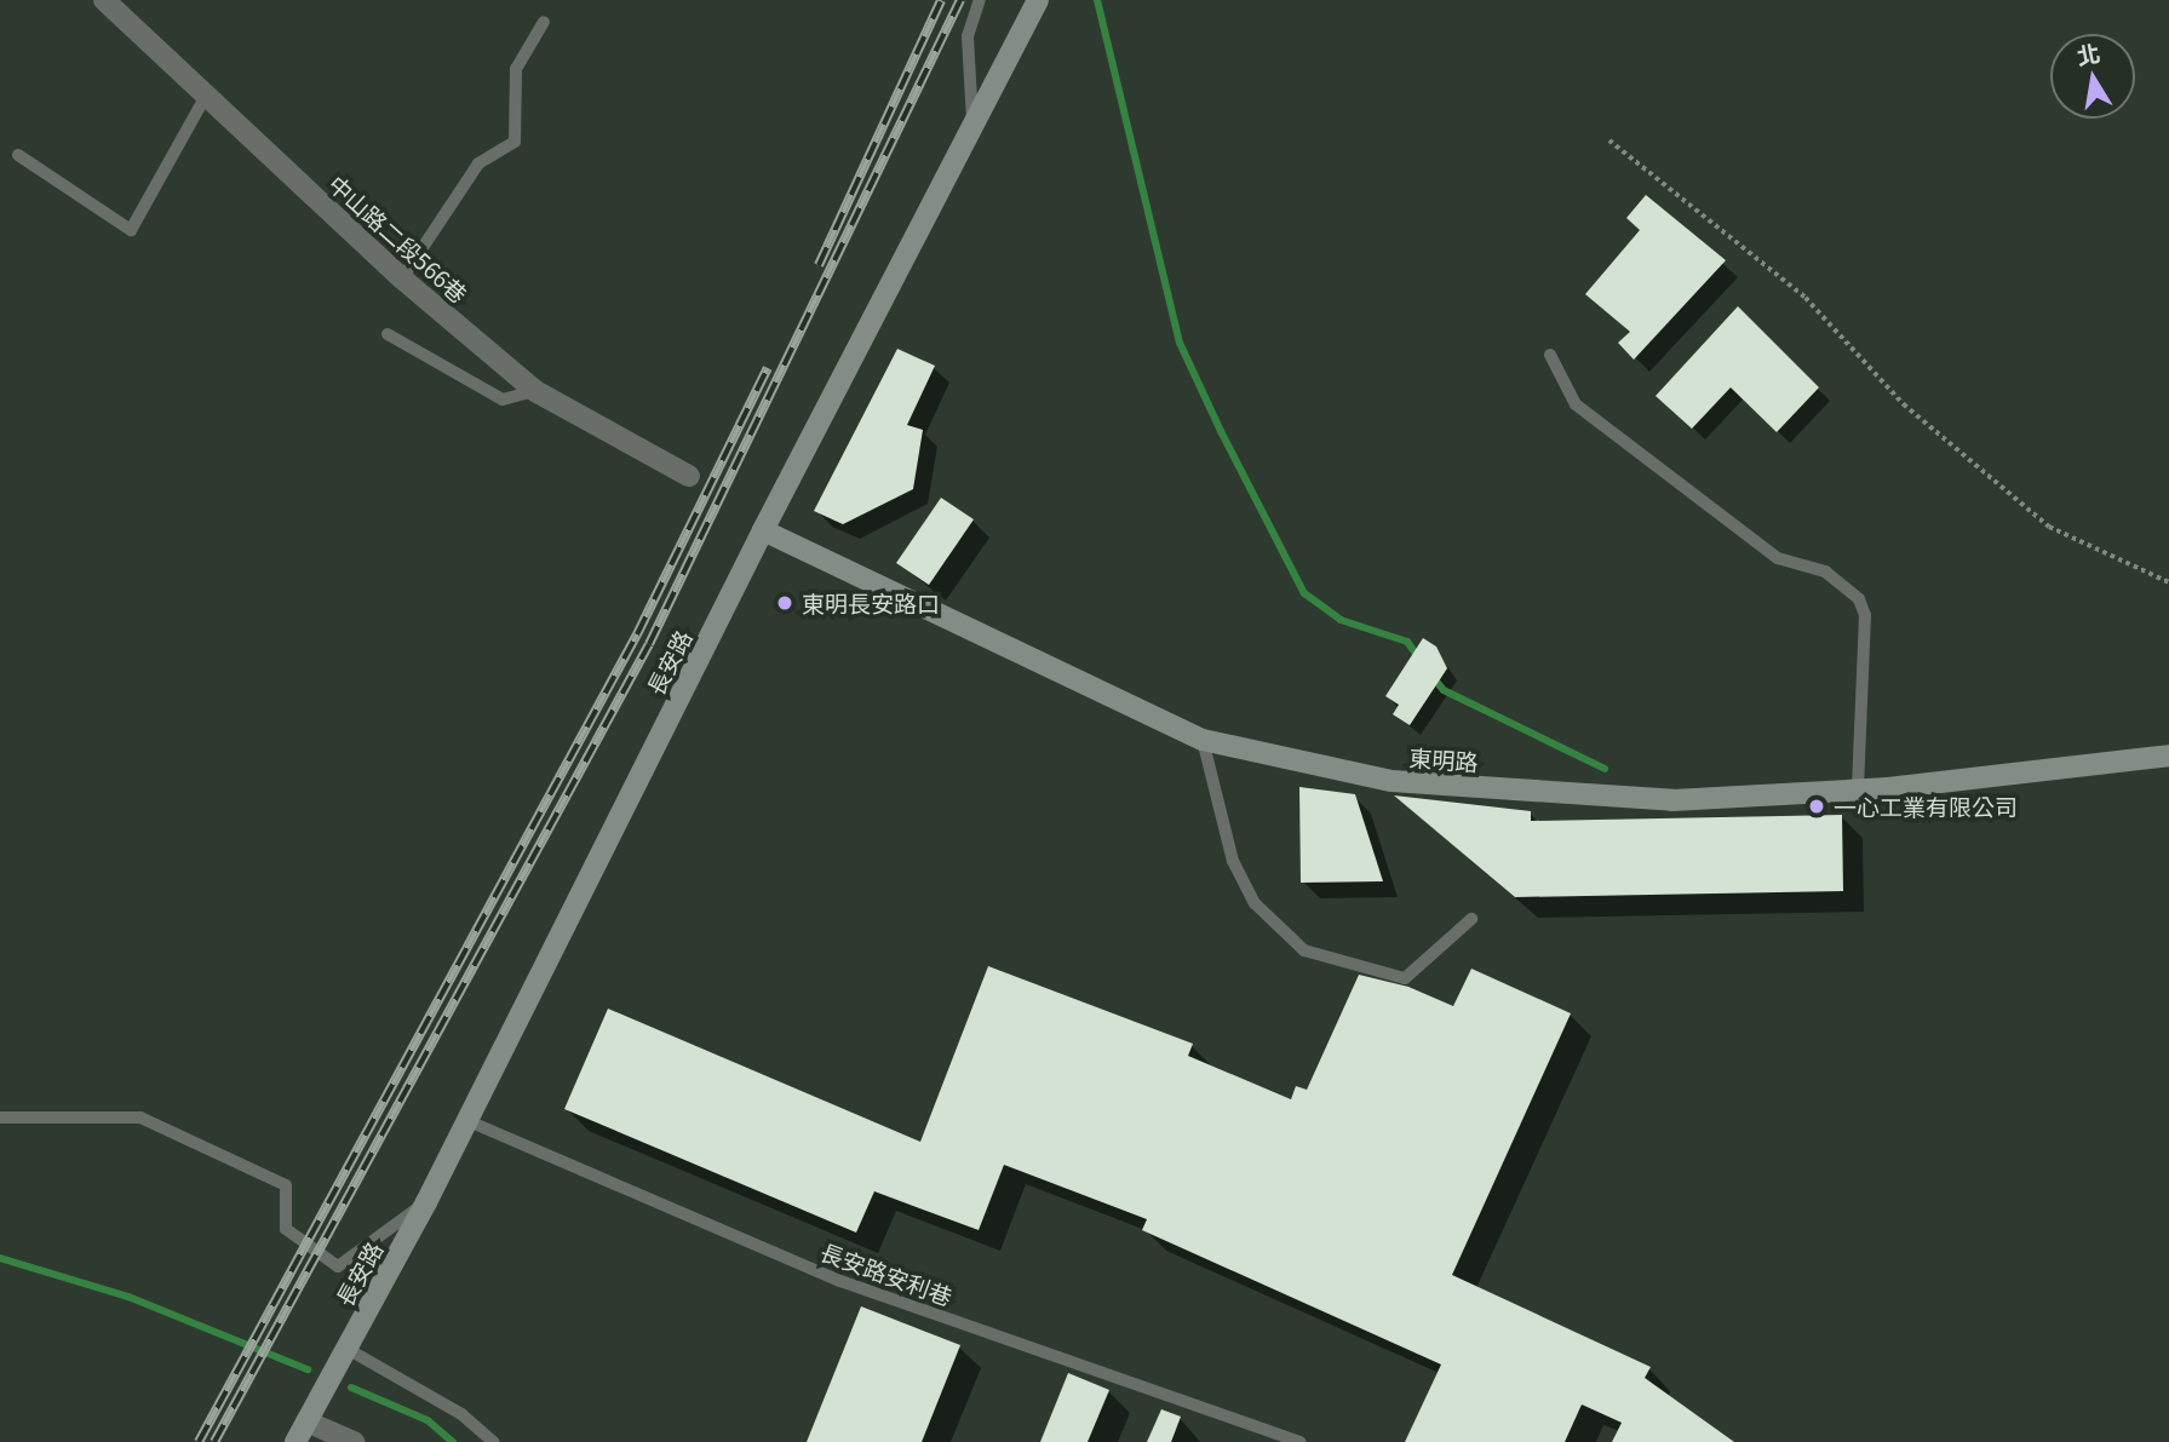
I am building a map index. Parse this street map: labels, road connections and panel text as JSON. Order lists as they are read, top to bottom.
{
  "streets": {
    "main road": ["長安路", "東明路"],
    "street": ["中山路二段566巷"],
    "lane": ["長安路安利巷"]
  },
  "crossings": [
    ["長安路", "東明路"],
    ["長安路", "長安路安利巷"]
  ],
  "places": ["東明長安路口", "一心工業有限公司"],
  "north": "top"
}
